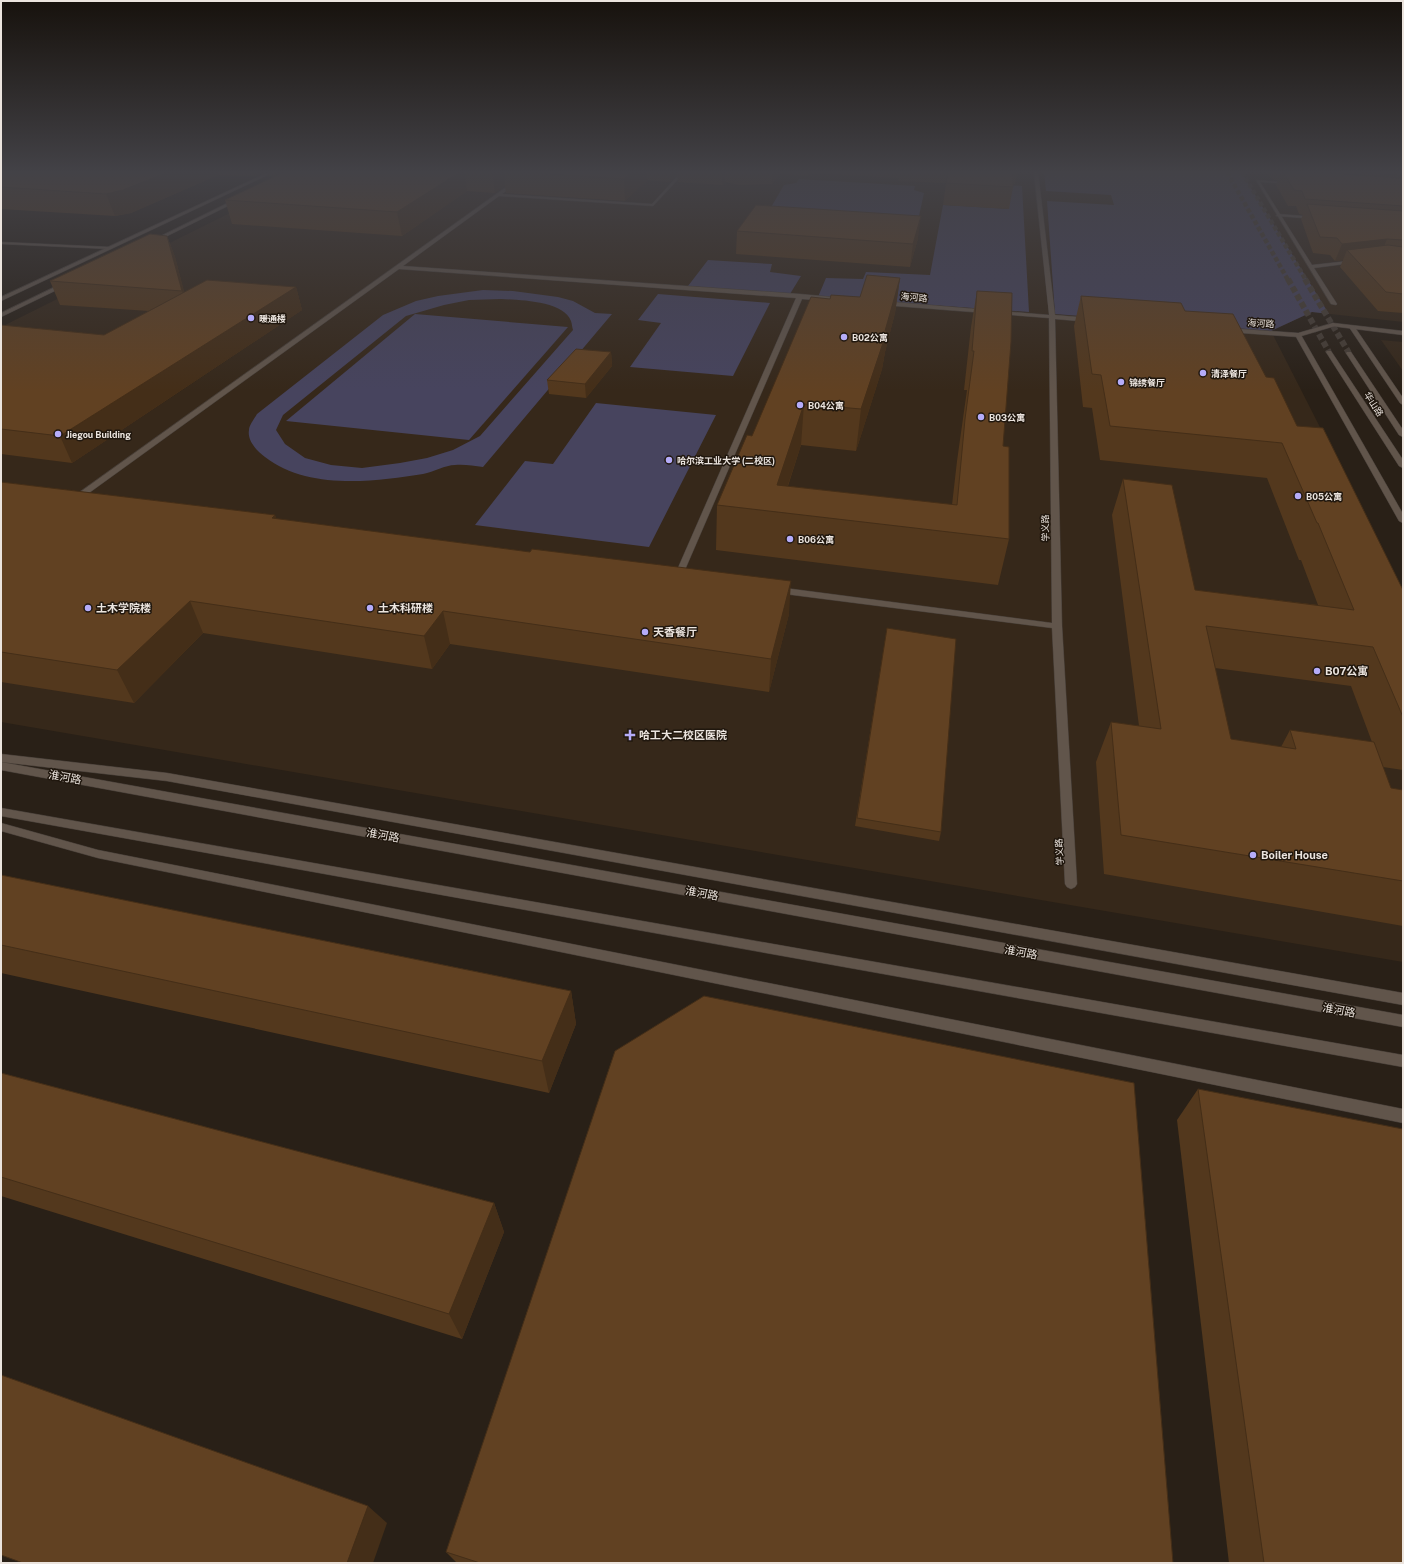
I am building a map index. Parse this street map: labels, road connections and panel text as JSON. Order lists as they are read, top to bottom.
{
  "streets": {
    "street": [
      "海河路",
      "华山路",
      "学义路",
      "淮河路"
    ]
  },
  "crossings": [
    ["海河路", "学义路"]
  ],
  "places": {
    "other": [
      "暖通楼",
      "B02公寓",
      "清泽餐厅",
      "锦绣餐厅",
      "B04公寓",
      "B03公寓",
      "Jiegou Building",
      "哈尔滨工业大学 (二校区)",
      "B05公寓",
      "B06公寓",
      "土木学院楼",
      "土木科研楼",
      "天香餐厅",
      "B07公寓",
      "Boiler House"
    ],
    "health": ["哈工大二校区医院"]
  }
}
